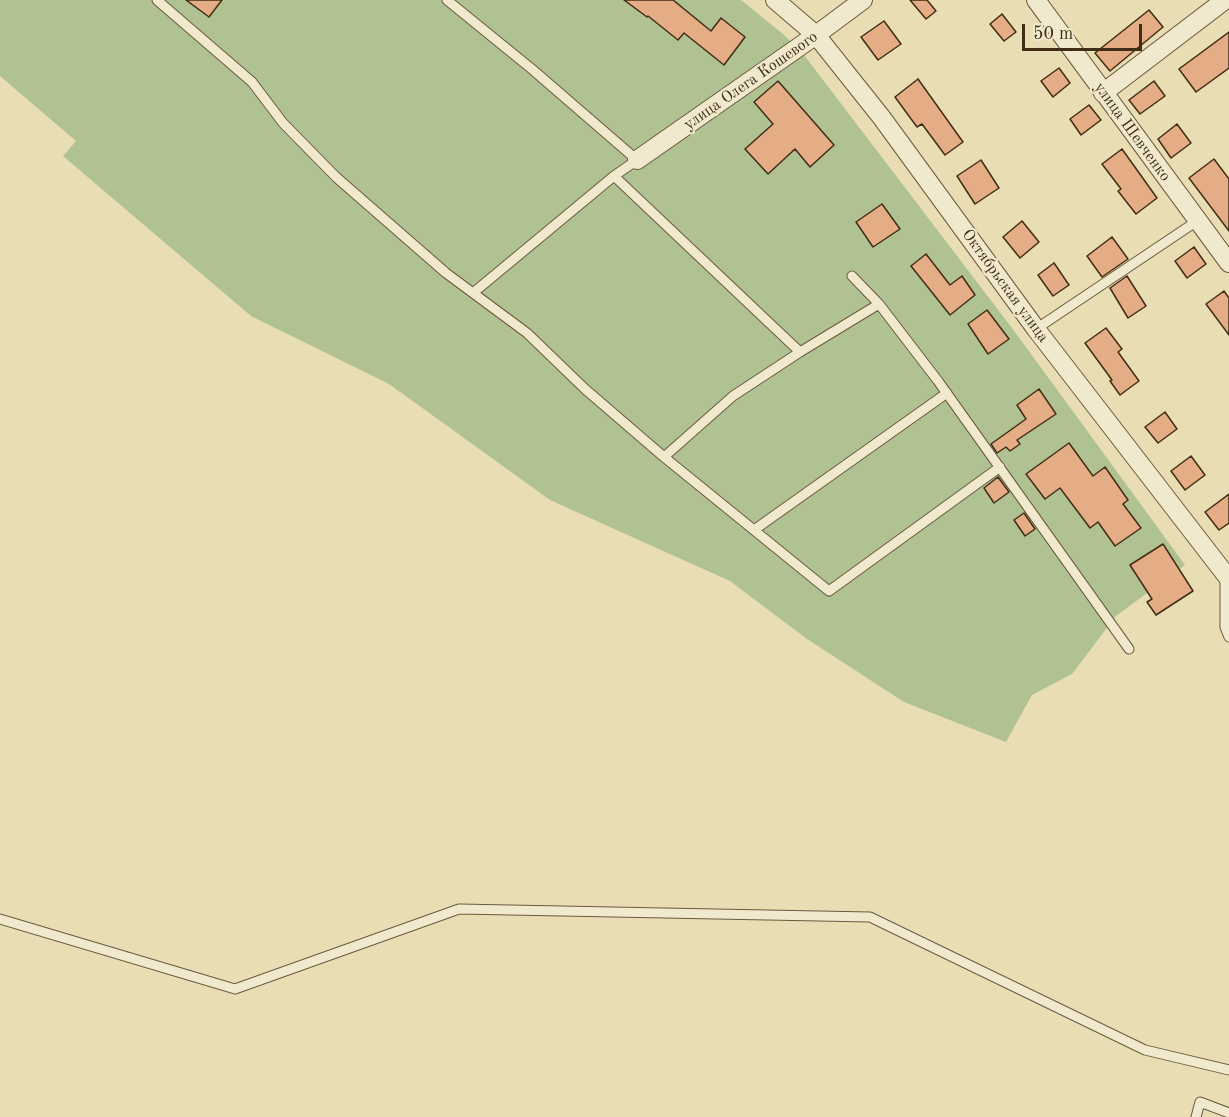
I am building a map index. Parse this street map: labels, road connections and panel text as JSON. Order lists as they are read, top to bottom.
{
  "streets": {
    "street": ["улица Олега Кошевого", "улица Шевченко", "Октябрьская улица"]
  },
  "crossings": [
    ["улица Олега Кошевого", "Октябрьская улица"]
  ],
  "scale_bar": "50 m"
}
